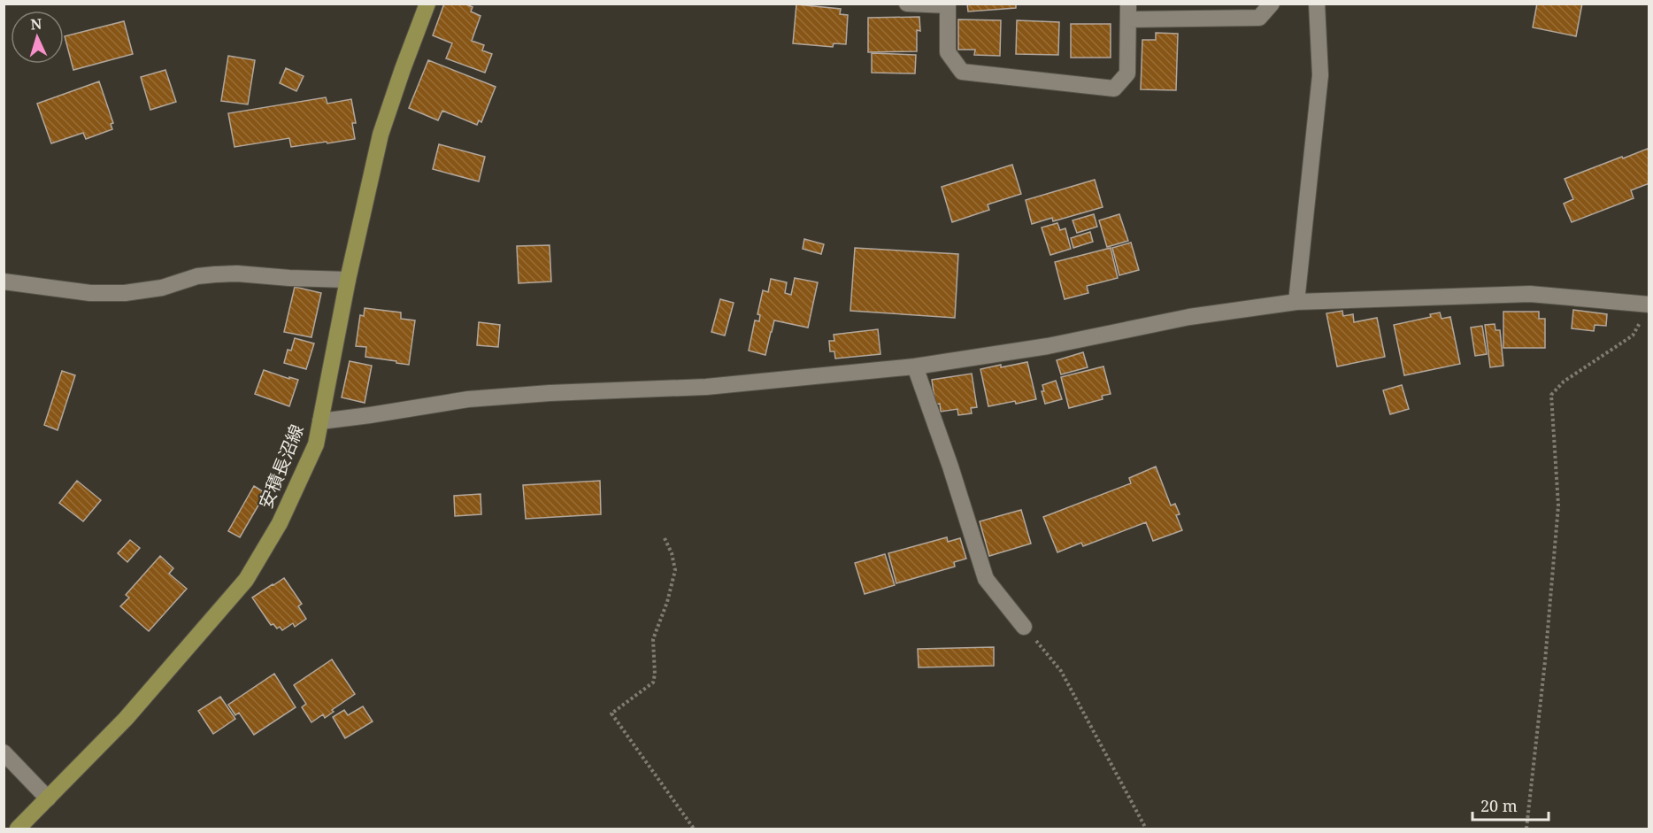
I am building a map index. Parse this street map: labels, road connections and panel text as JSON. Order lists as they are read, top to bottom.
{
  "streets": {
    "main road": ["安積長沼線"]
  },
  "scale_bar": "20 m",
  "north": "top"
}
